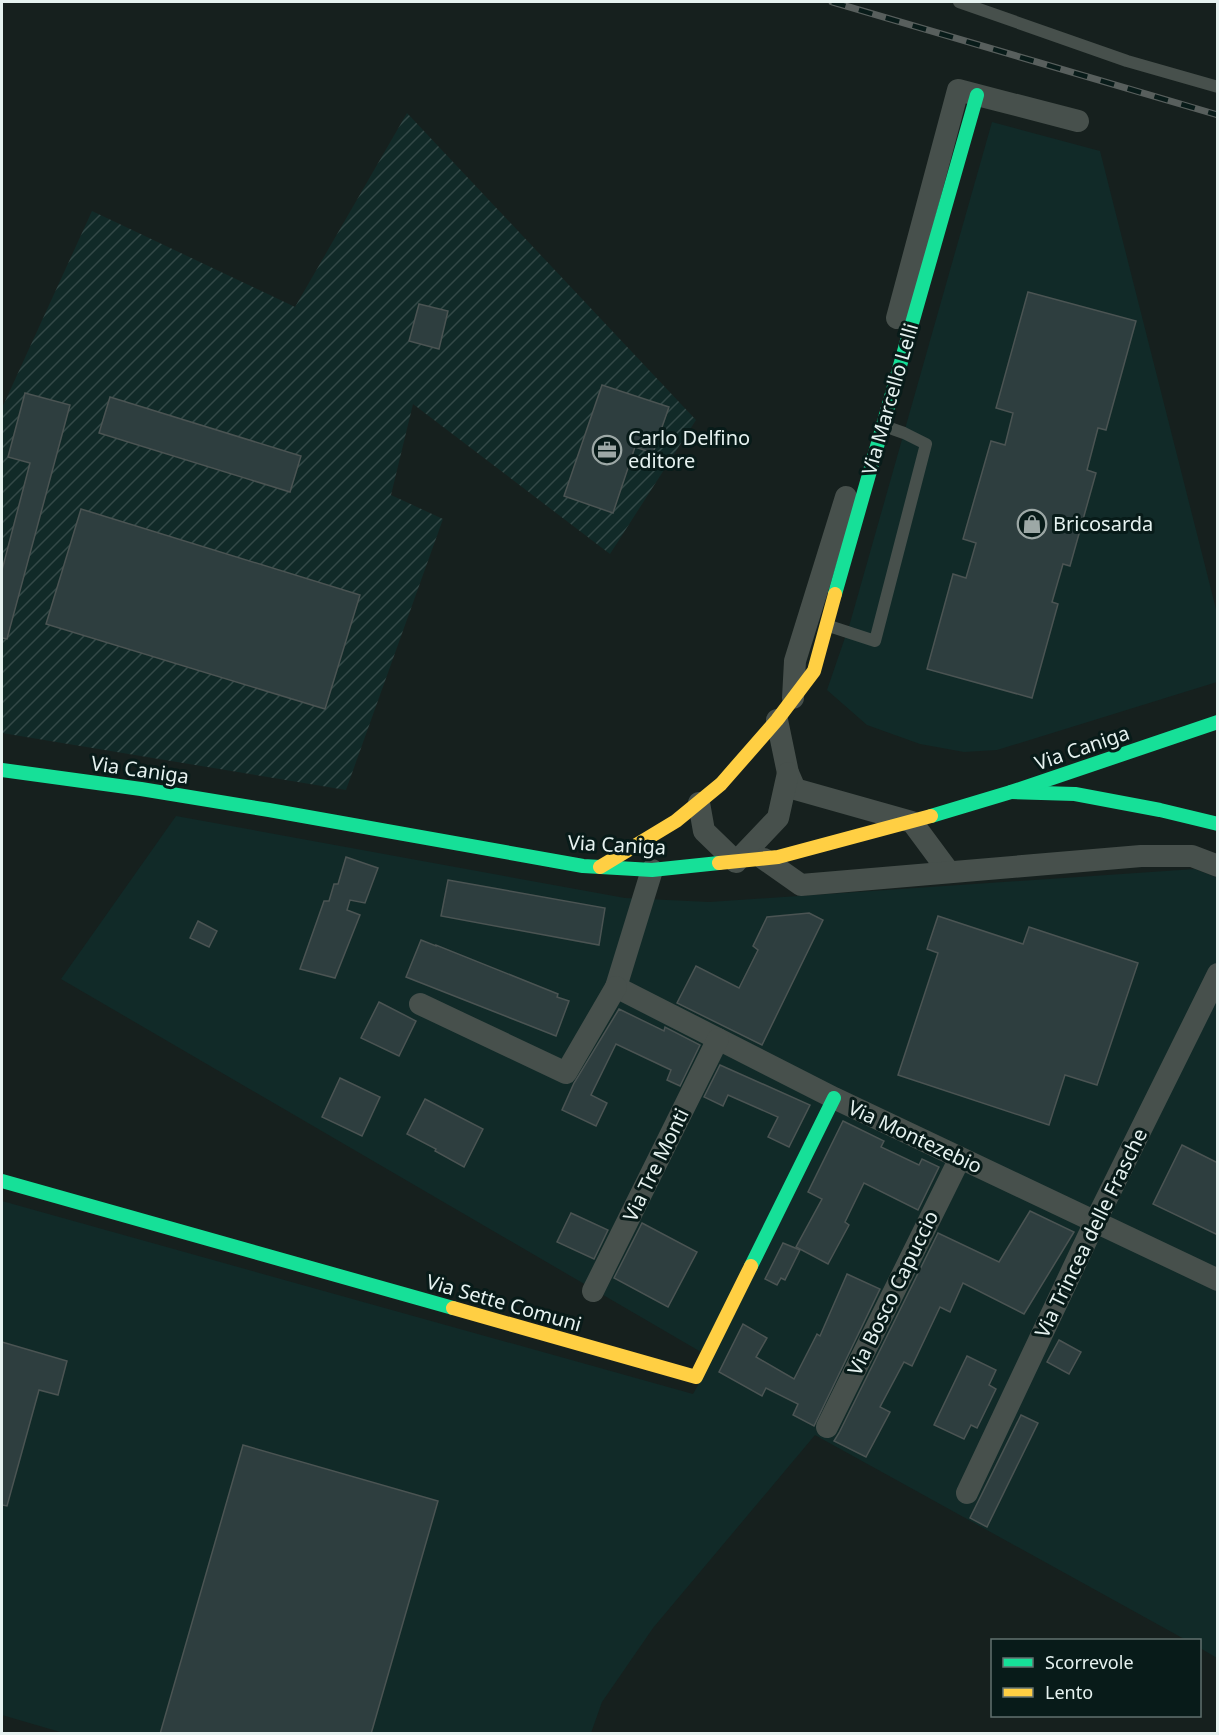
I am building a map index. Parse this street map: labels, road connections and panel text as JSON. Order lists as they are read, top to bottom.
{
  "streets": {
    "main road": ["Via Marcello Lelli", "Via Caniga", "Via Sette Comuni"],
    "street": [
      "Via Montezebio",
      "Via Tre Monti",
      "Via Trincea delle Frasche",
      "Via Bosco Capuccio"
    ]
  },
  "crossings": [
    ["Via Marcello Lelli", "Via Caniga"],
    ["Via Montezebio", "Via Tre Monti"],
    ["Via Montezebio", "Via Trincea delle Frasche"],
    ["Via Montezebio", "Via Bosco Capuccio"],
    ["Via Montezebio", "Via Sette Comuni"]
  ],
  "places": {
    "office": ["Carlo Delfino editore"],
    "shop": ["Bricosarda"]
  },
  "legend": ["Scorrevole", "Lento"]
}
